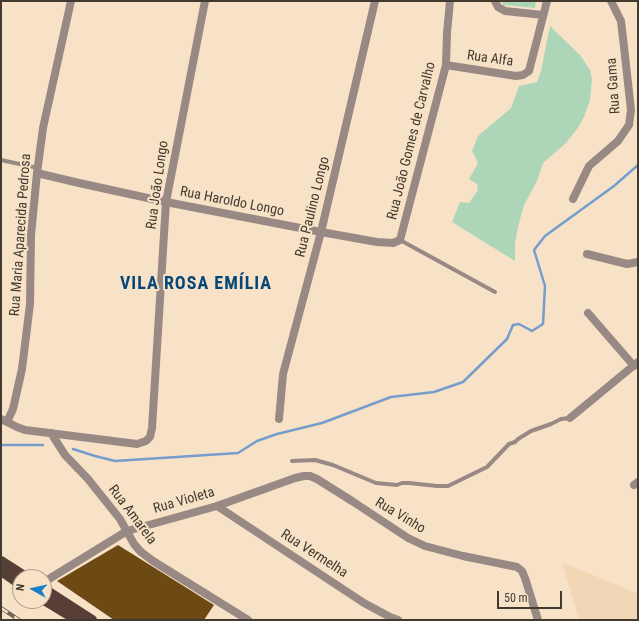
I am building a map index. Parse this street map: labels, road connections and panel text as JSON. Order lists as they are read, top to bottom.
{
  "streets": {
    "street": [
      "Rua Alfa",
      "Rua Gama",
      "Rua João Gomes de Carvalho",
      "Rua João Longo",
      "Rua Haroldo Longo",
      "Rua Paulino Longo",
      "Rua Maria Aparecida Pedrosa",
      "Rua Violeta",
      "Rua Amarela",
      "Rua Vinho",
      "Rua Vermelha"
    ]
  },
  "crossings": [
    ["Rua Alfa", "Rua João Gomes de Carvalho"],
    ["Rua João Gomes de Carvalho", "Rua Haroldo Longo"],
    ["Rua João Longo", "Rua Haroldo Longo"],
    ["Rua João Longo", "Rua Amarela"],
    ["Rua Haroldo Longo", "Rua Paulino Longo"],
    ["Rua Haroldo Longo", "Rua Maria Aparecida Pedrosa"],
    ["Rua Violeta", "Rua Amarela"],
    ["Rua Violeta", "Rua Vinho"],
    ["Rua Violeta", "Rua Vermelha"]
  ],
  "districts": ["VILA ROSA EMÍLIA"],
  "scale_bar": "50 m",
  "north": "left"
}
